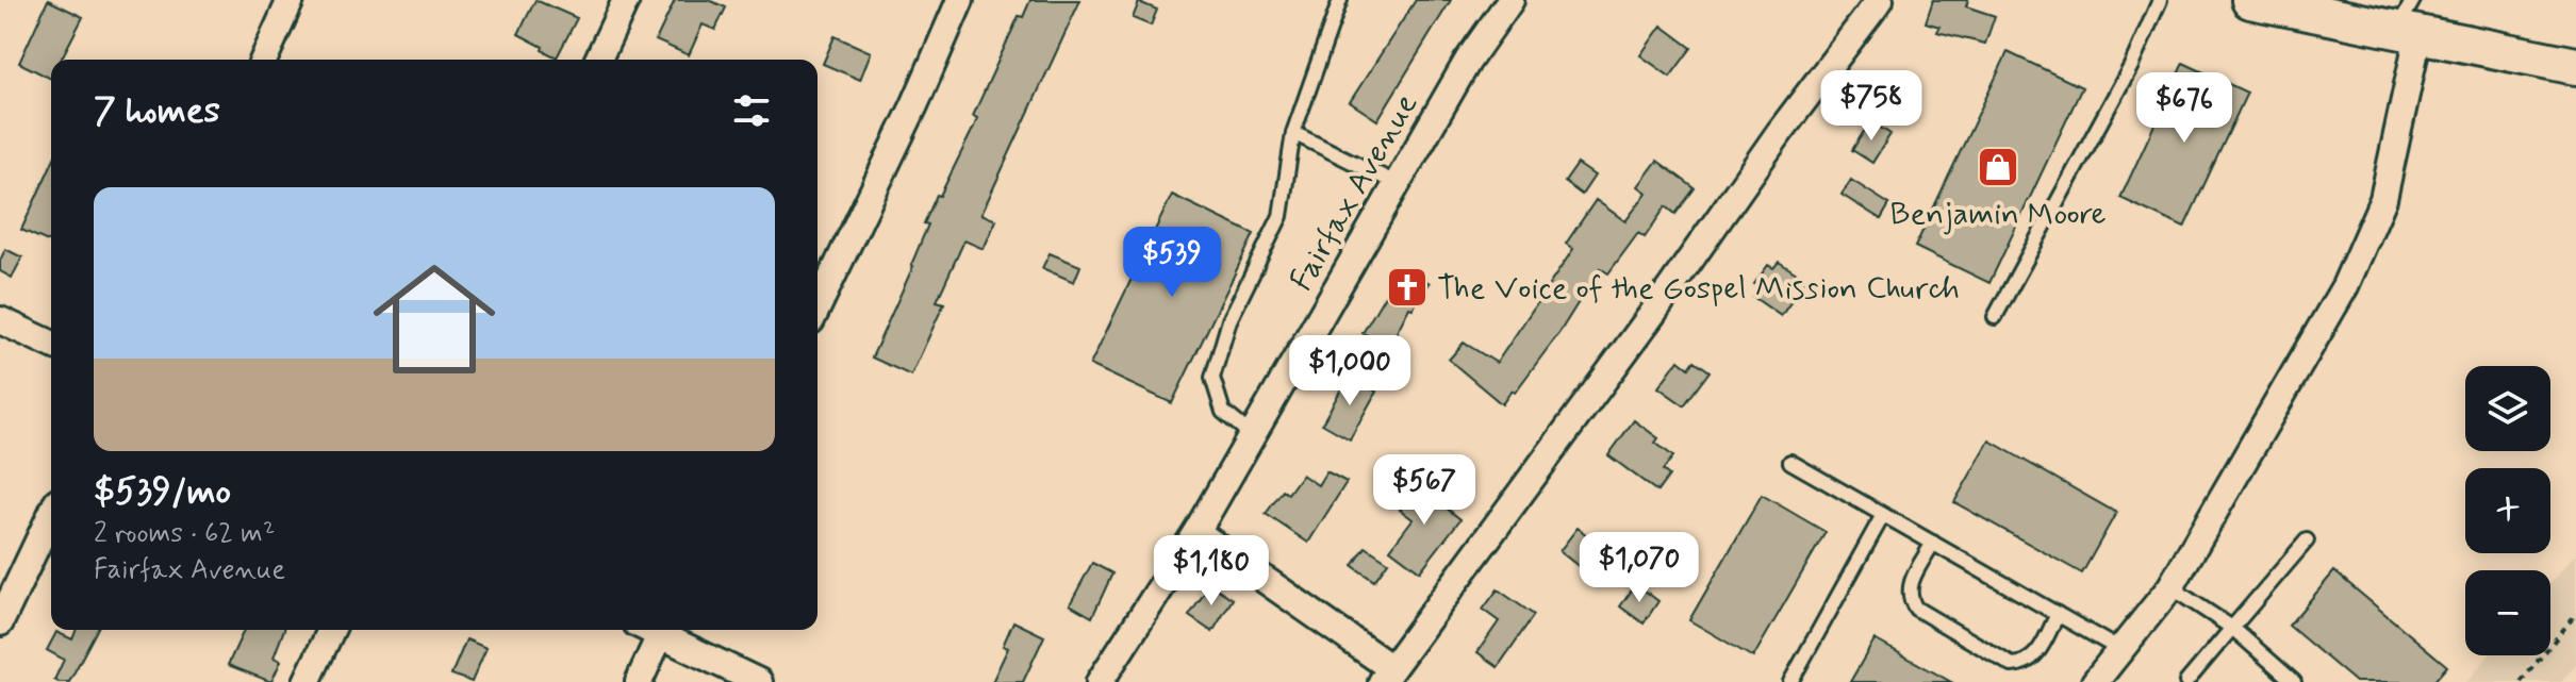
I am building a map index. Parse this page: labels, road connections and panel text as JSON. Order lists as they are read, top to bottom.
{
  "streets": {
    "street": ["Fairfax Avenue"]
  },
  "places": {
    "shop": ["Benjamin Moore"],
    "church": ["The Voice of the Gospel Mission Church"]
  },
  "page": {
    "heading": "7 homes",
    "price": [
      "$758",
      "$676",
      "$539",
      "$1,000",
      "$567",
      "$1,070",
      "$1,180"
    ],
    "list": [
      {
        "name": "$539/mo",
        "note": "2 rooms · 62 m² · Fairfax Avenue"
      }
    ],
    "map_buttons": ["+", "−"]
  }
}
